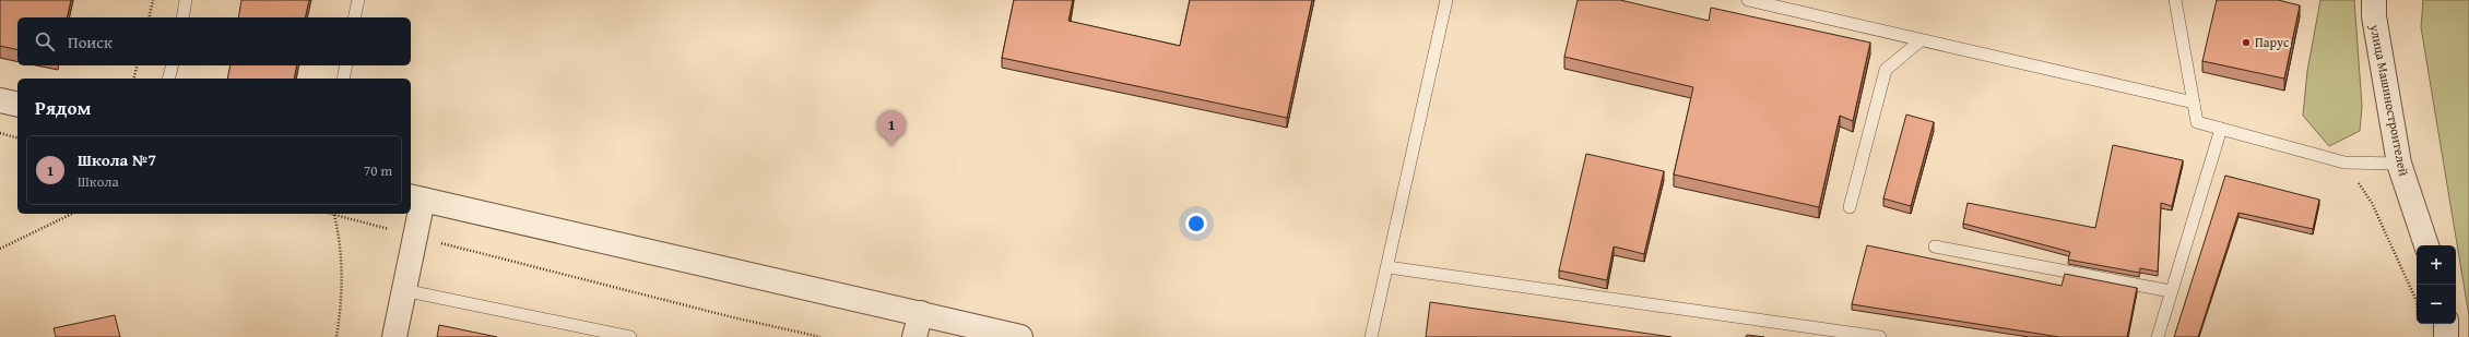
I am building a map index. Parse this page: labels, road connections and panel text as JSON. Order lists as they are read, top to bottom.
{
  "streets": {
    "street": ["улица Машиностроителей"]
  },
  "places": ["Парус"],
  "page": {
    "search": "Поиск",
    "heading": "Рядом",
    "pins": "1",
    "list": [
      {
        "mark": "1",
        "name": "Школа №7",
        "note": "Школа",
        "value": "70 m"
      }
    ],
    "map_buttons": ["+", "−"]
  }
}
